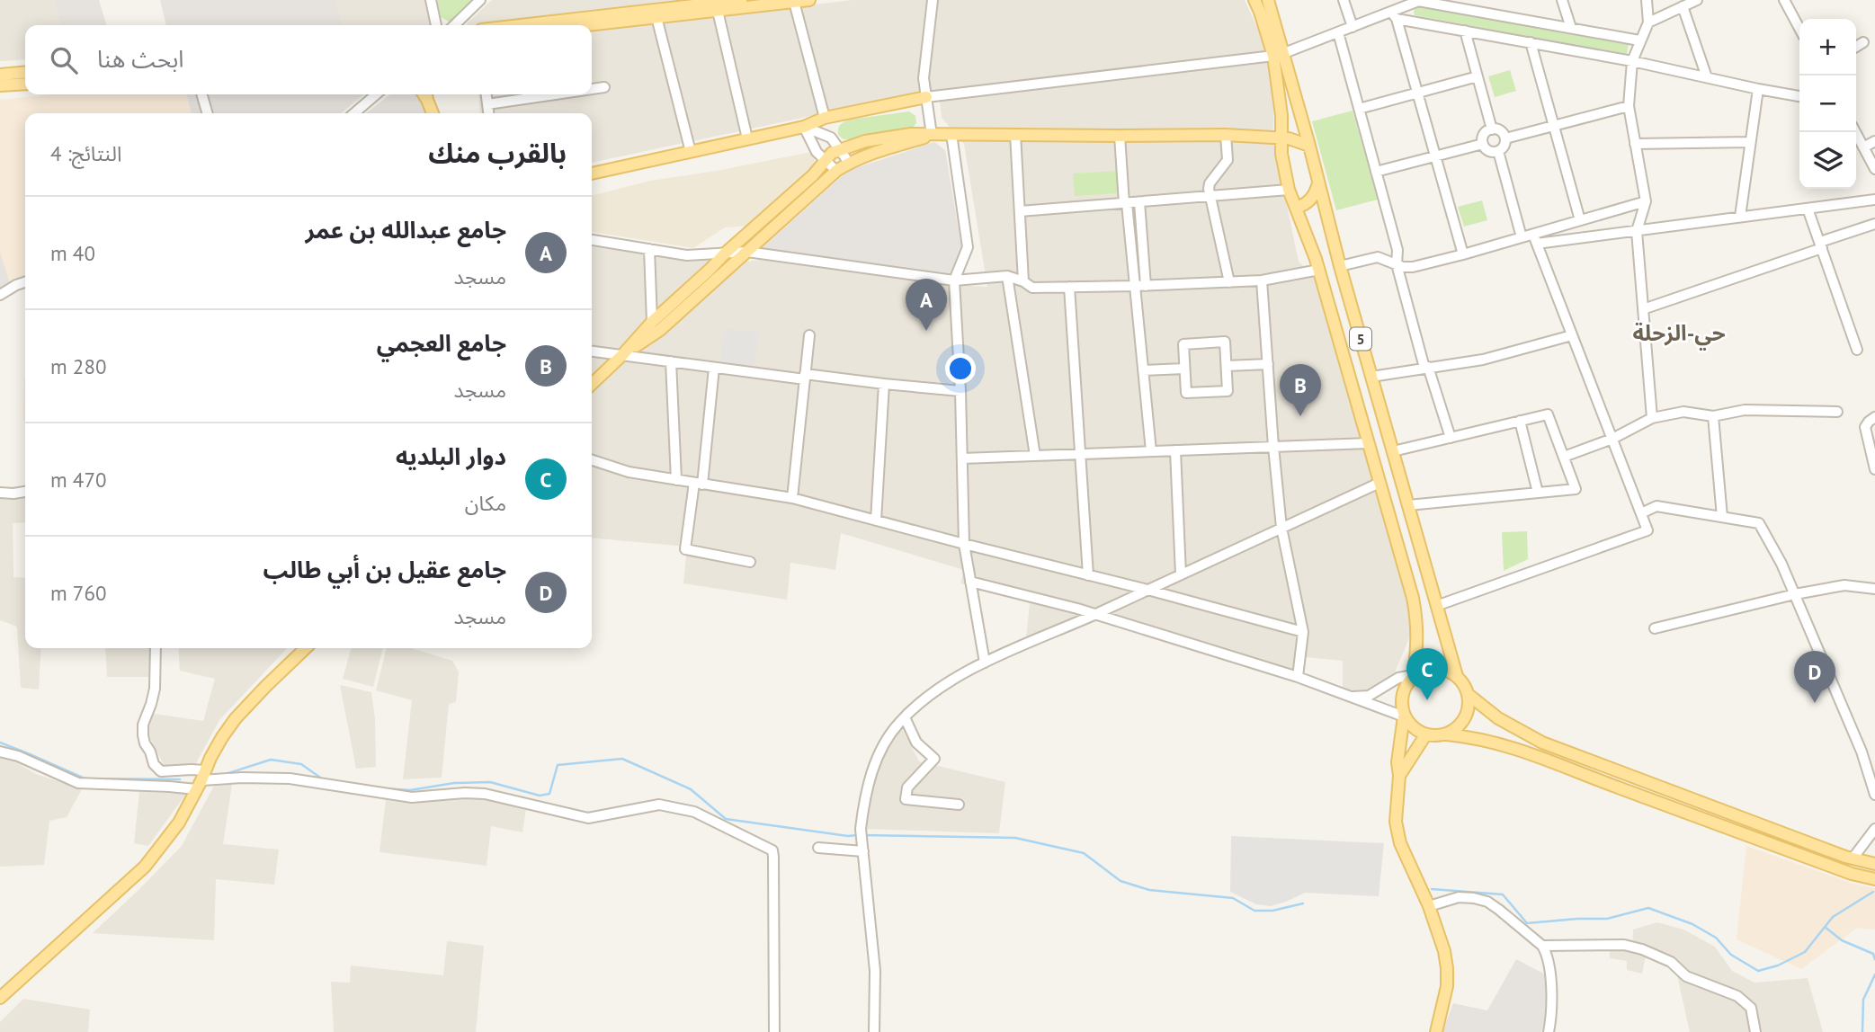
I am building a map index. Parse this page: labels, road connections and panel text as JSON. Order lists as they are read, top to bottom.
{
  "streets": {
    "main road": ["5"]
  },
  "districts": ["حي-الزحلة"],
  "page": {
    "map_buttons": ["+", "−"],
    "search": "ابحث هنا",
    "heading": ["بالقرب منك", "النتائج: 4"],
    "list": [
      {
        "mark": "A",
        "name": "جامع عبدالله بن عمر",
        "note": "مسجد",
        "value": "40 m"
      },
      {
        "mark": "B",
        "name": "جامع العجمي",
        "note": "مسجد",
        "value": "280 m"
      },
      {
        "mark": "C",
        "name": "دوار البلديه",
        "note": "مكان",
        "value": "470 m"
      },
      {
        "mark": "D",
        "name": "جامع عقيل بن أبي طالب",
        "note": "مسجد",
        "value": "760 m"
      }
    ],
    "pins": [
      "A",
      "B",
      "C",
      "D"
    ]
  }
}
